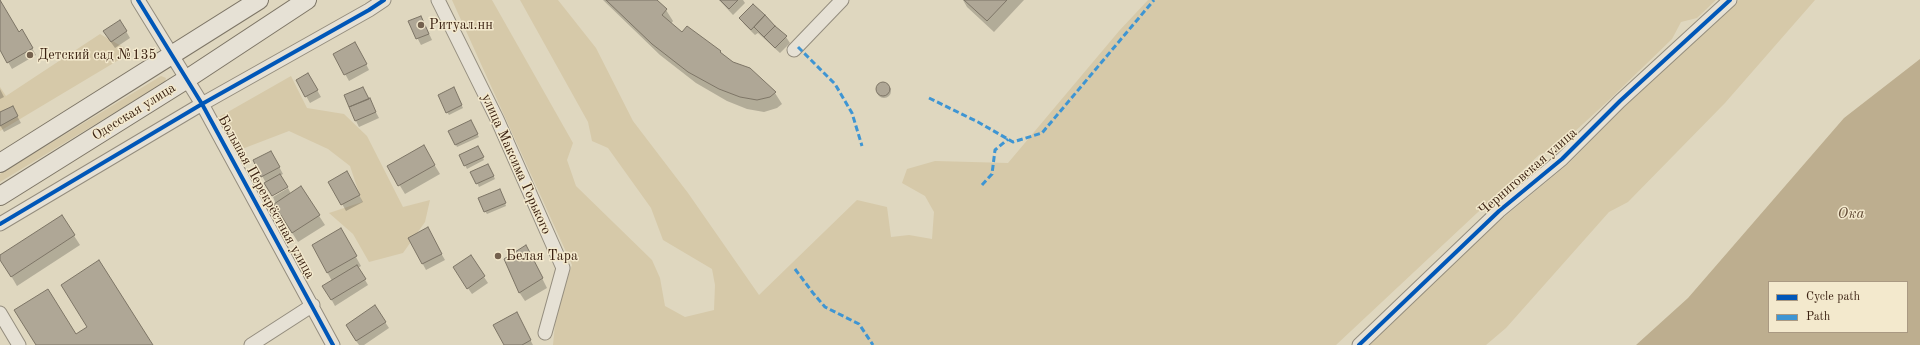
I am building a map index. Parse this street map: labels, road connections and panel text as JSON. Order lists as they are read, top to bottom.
{
  "streets": {
    "main road": ["Одесская улица"],
    "street": ["улица Максима Горького", "Черниговская улица", "Большая Перекрёстная улица"]
  },
  "crossings": [
    ["Одесская улица", "Большая Перекрёстная улица"]
  ],
  "water": ["Ока"],
  "places": ["Ритуал.нн", "Детский сад №135", "Белая Тара"],
  "legend": ["Cycle path", "Path"]
}
